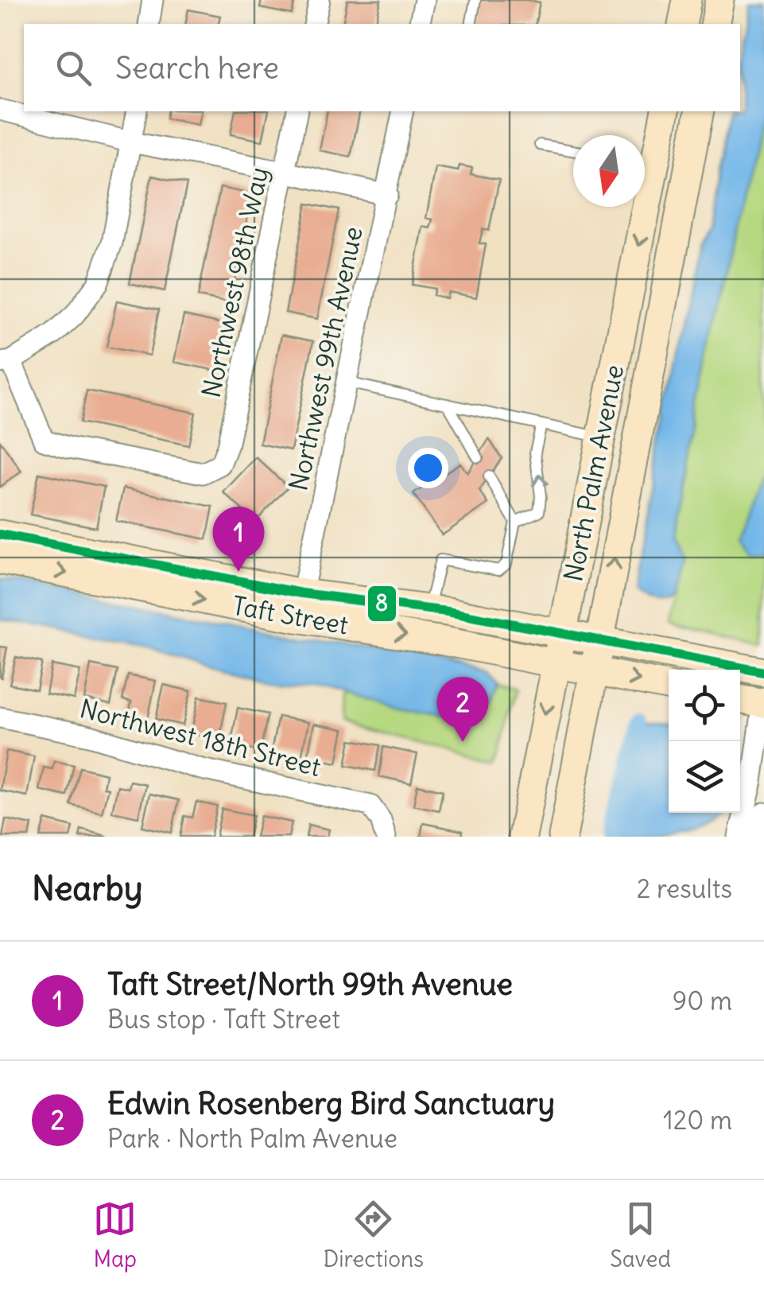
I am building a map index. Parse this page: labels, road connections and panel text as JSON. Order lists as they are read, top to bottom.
{
  "streets": {
    "main road": ["North Palm Avenue", "Taft Street"],
    "street": ["Northwest 98th Way", "Northwest 99th Avenue", "Northwest 18th Street"]
  },
  "crossings": [
    ["Northwest 99th Avenue", "Taft Street"],
    ["North Palm Avenue", "Taft Street"]
  ],
  "lines": ["transit line 8"],
  "north": "bottom",
  "page": {
    "search": "Search here",
    "pins": ["1", "2"],
    "heading": ["Nearby", "2 results"],
    "list": [
      {
        "mark": "1",
        "name": "Taft Street/North 99th Avenue",
        "note": "Bus stop · Taft Street",
        "value": "90 m"
      },
      {
        "mark": "2",
        "name": "Edwin Rosenberg Bird Sanctuary",
        "note": "Park · North Palm Avenue",
        "value": "120 m"
      }
    ],
    "nav": ["Map", "Directions", "Saved"]
  }
}
